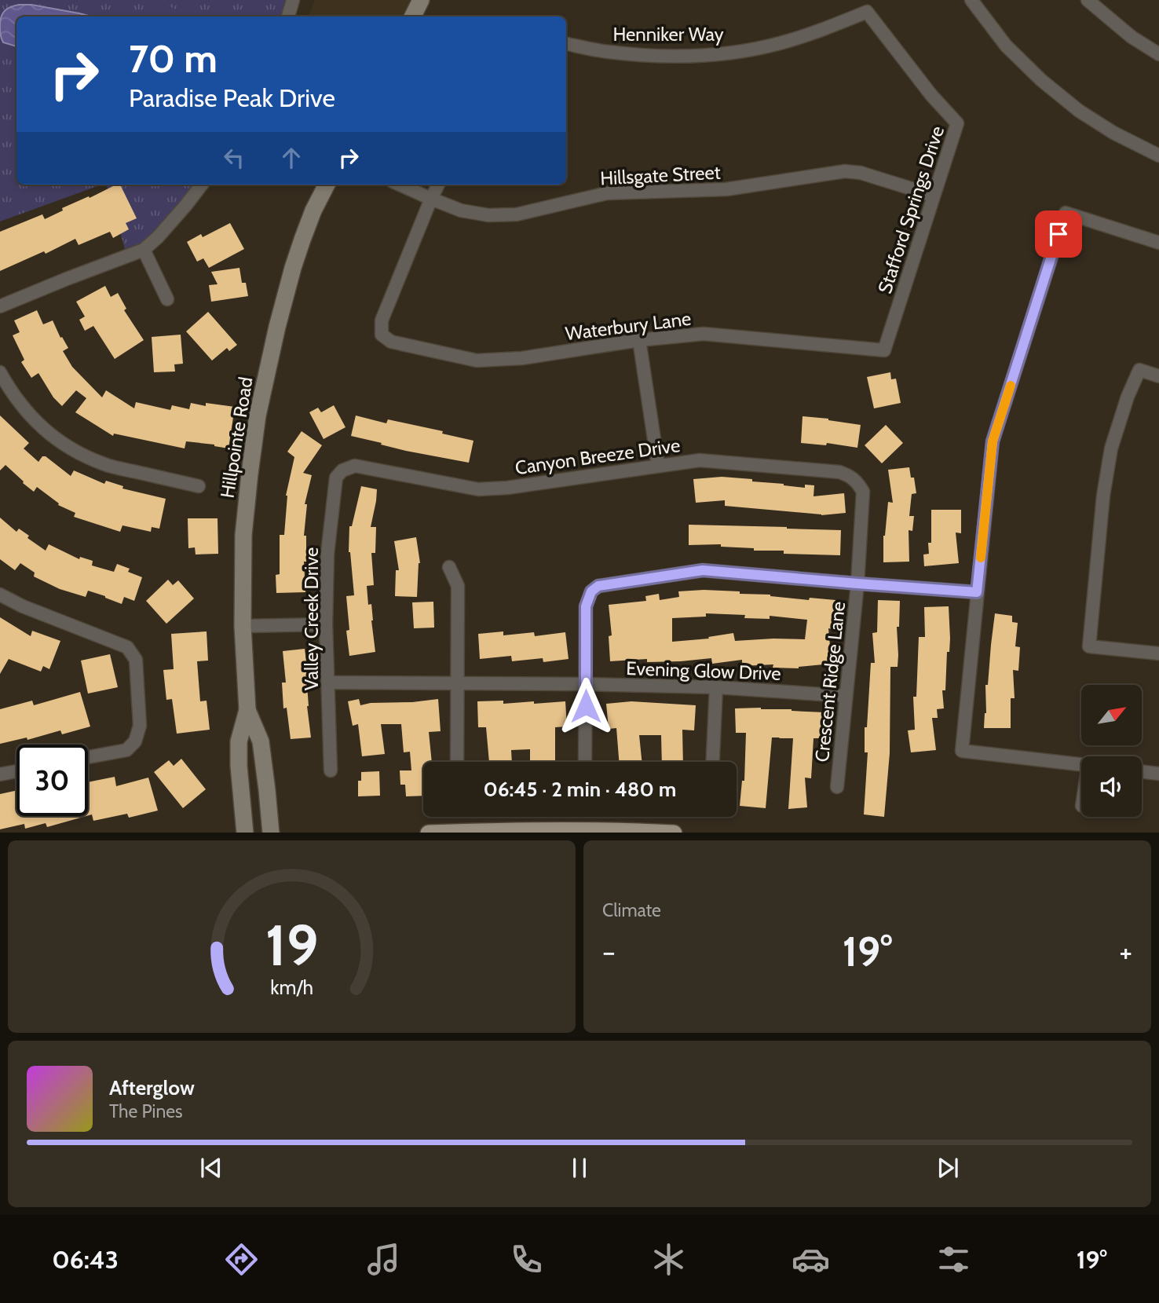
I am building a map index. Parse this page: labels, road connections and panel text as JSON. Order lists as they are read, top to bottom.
{
  "streets": {
    "street": [
      "Henniker Way",
      "Hillsgate Street",
      "Stafford Springs Drive",
      "Waterbury Lane",
      "Hillpointe Road",
      "Canyon Breeze Drive",
      "Valley Creek Drive",
      "Evening Glow Drive",
      "Crescent Ridge Lane"
    ]
  },
  "crossings": [
    ["Henniker Way", "Stafford Springs Drive"],
    ["Hillsgate Street", "Stafford Springs Drive"],
    ["Hillsgate Street", "Waterbury Lane"],
    ["Stafford Springs Drive", "Waterbury Lane"],
    ["Canyon Breeze Drive", "Valley Creek Drive"],
    ["Canyon Breeze Drive", "Crescent Ridge Lane"],
    ["Valley Creek Drive", "Evening Glow Drive"],
    ["Evening Glow Drive", "Crescent Ridge Lane"]
  ],
  "north": "top right",
  "page": {
    "turn": ["70 m", "Paradise Peak Drive"],
    "limit": "30",
    "trip": "06:45 · 2 min · 480 m",
    "tile": "Climate",
    "heat": ["−", "19°", "+"],
    "song": ["Afterglow", "The Pines"],
    "tabs": ["06:43", "19°"],
    "gauge": ["19", "km/h"]
  }
}
